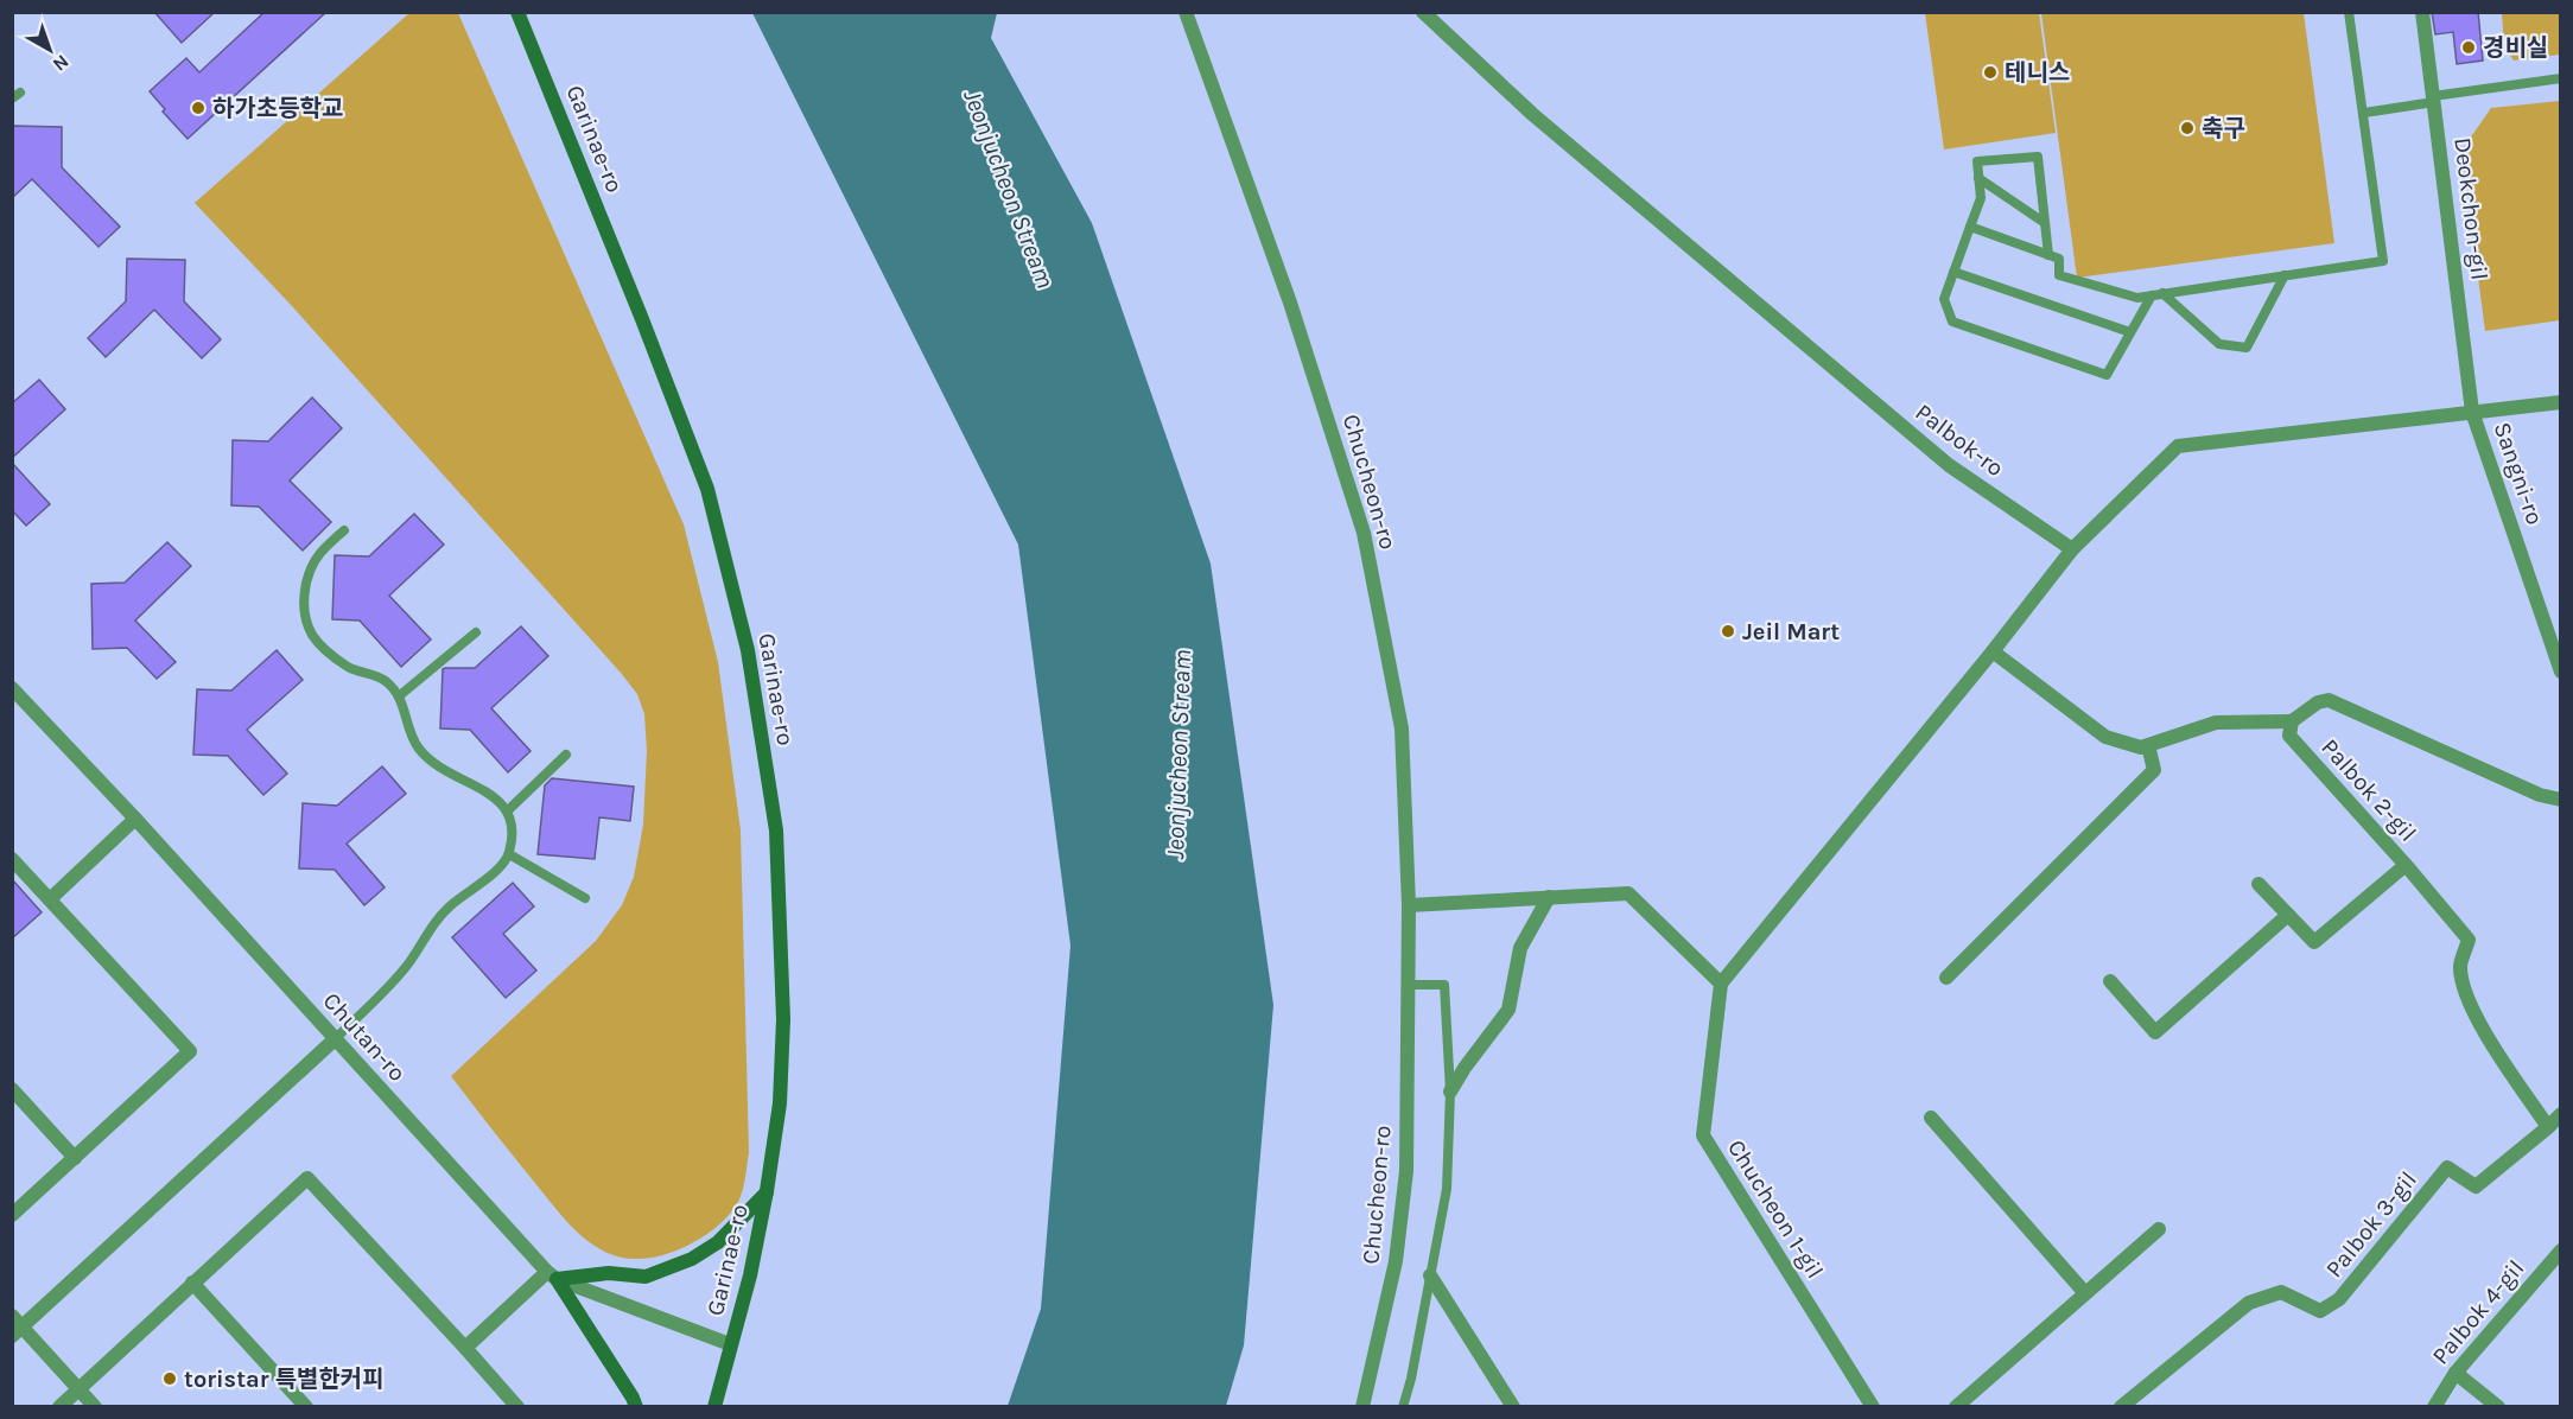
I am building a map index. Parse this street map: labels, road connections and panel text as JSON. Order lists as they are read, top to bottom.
{
  "streets": {
    "street": [
      "Garinae-ro",
      "Deokchon-gil",
      "Palbok-ro",
      "Sangni-ro",
      "Chucheon-ro",
      "Palbok 2-gil",
      "Chutan-ro",
      "Chucheon 1-gil",
      "Palbok 3-gil",
      "Palbok 4-gil"
    ]
  },
  "crossings": [
    ["Garinae-ro", "Chutan-ro"],
    ["Deokchon-gil", "Sangni-ro"]
  ],
  "water": ["Jeonjucheon Stream"],
  "places": [
    "경비실",
    "테니스",
    "하가초등학교",
    "축구",
    "Jeil Mart",
    "toristar 특별한커피"
  ],
  "north": "bottom right"
}
